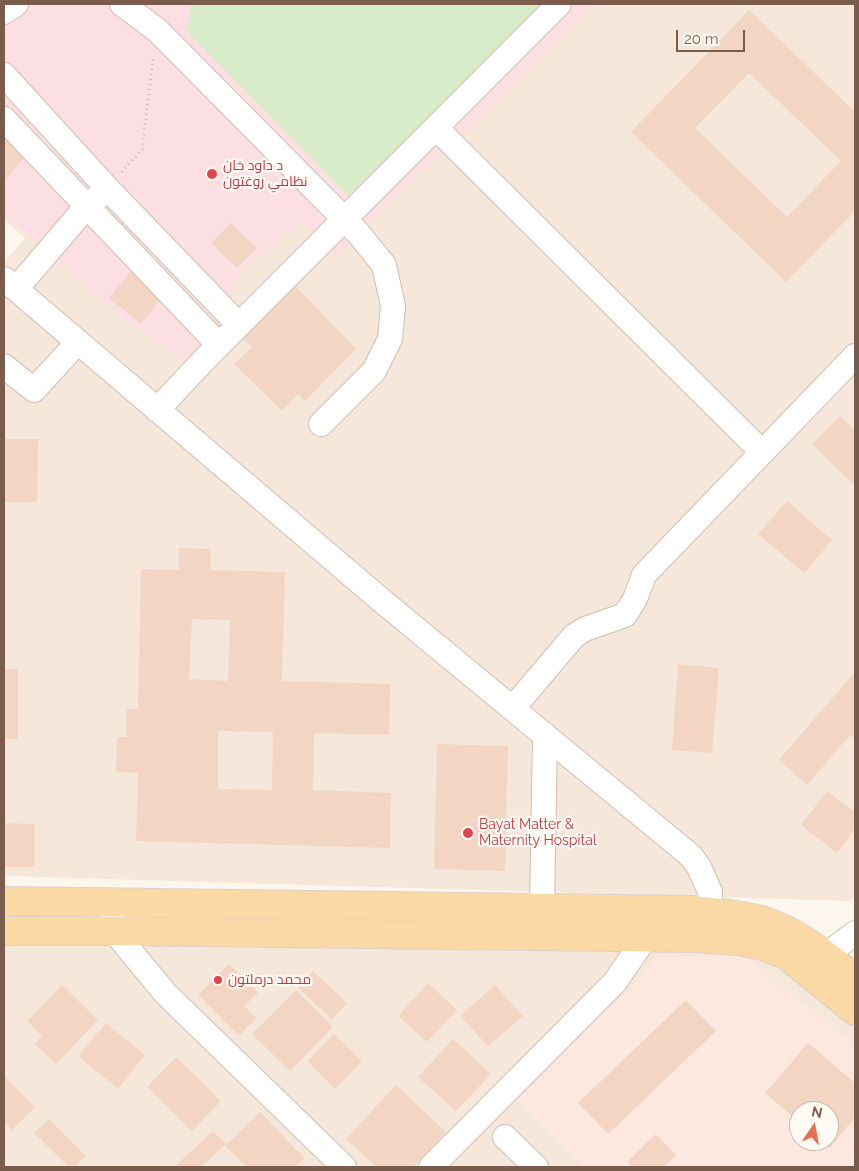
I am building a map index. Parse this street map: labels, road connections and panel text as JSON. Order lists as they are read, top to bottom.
{
  "places": ["د داود خان نظامي روغتون", "Bayat Matter & Maternity Hospital", "محمد درملتون"],
  "scale_bar": "20 m",
  "north": "top"
}
